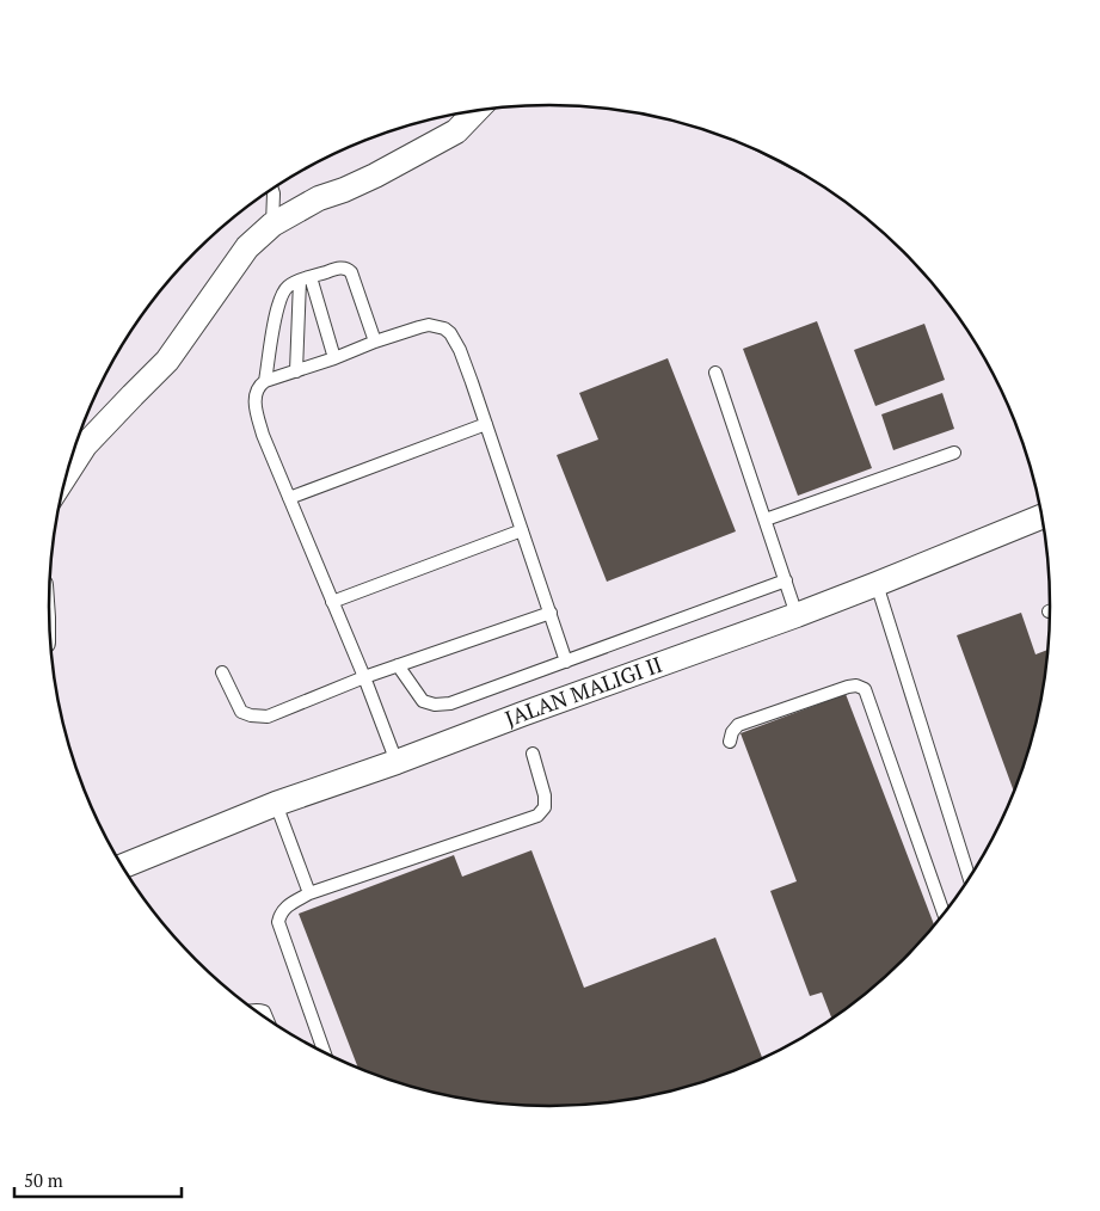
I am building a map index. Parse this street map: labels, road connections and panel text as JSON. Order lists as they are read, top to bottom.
{
  "streets": {
    "street": ["JALAN MALIGI II"]
  },
  "scale_bar": "50 m"
}
